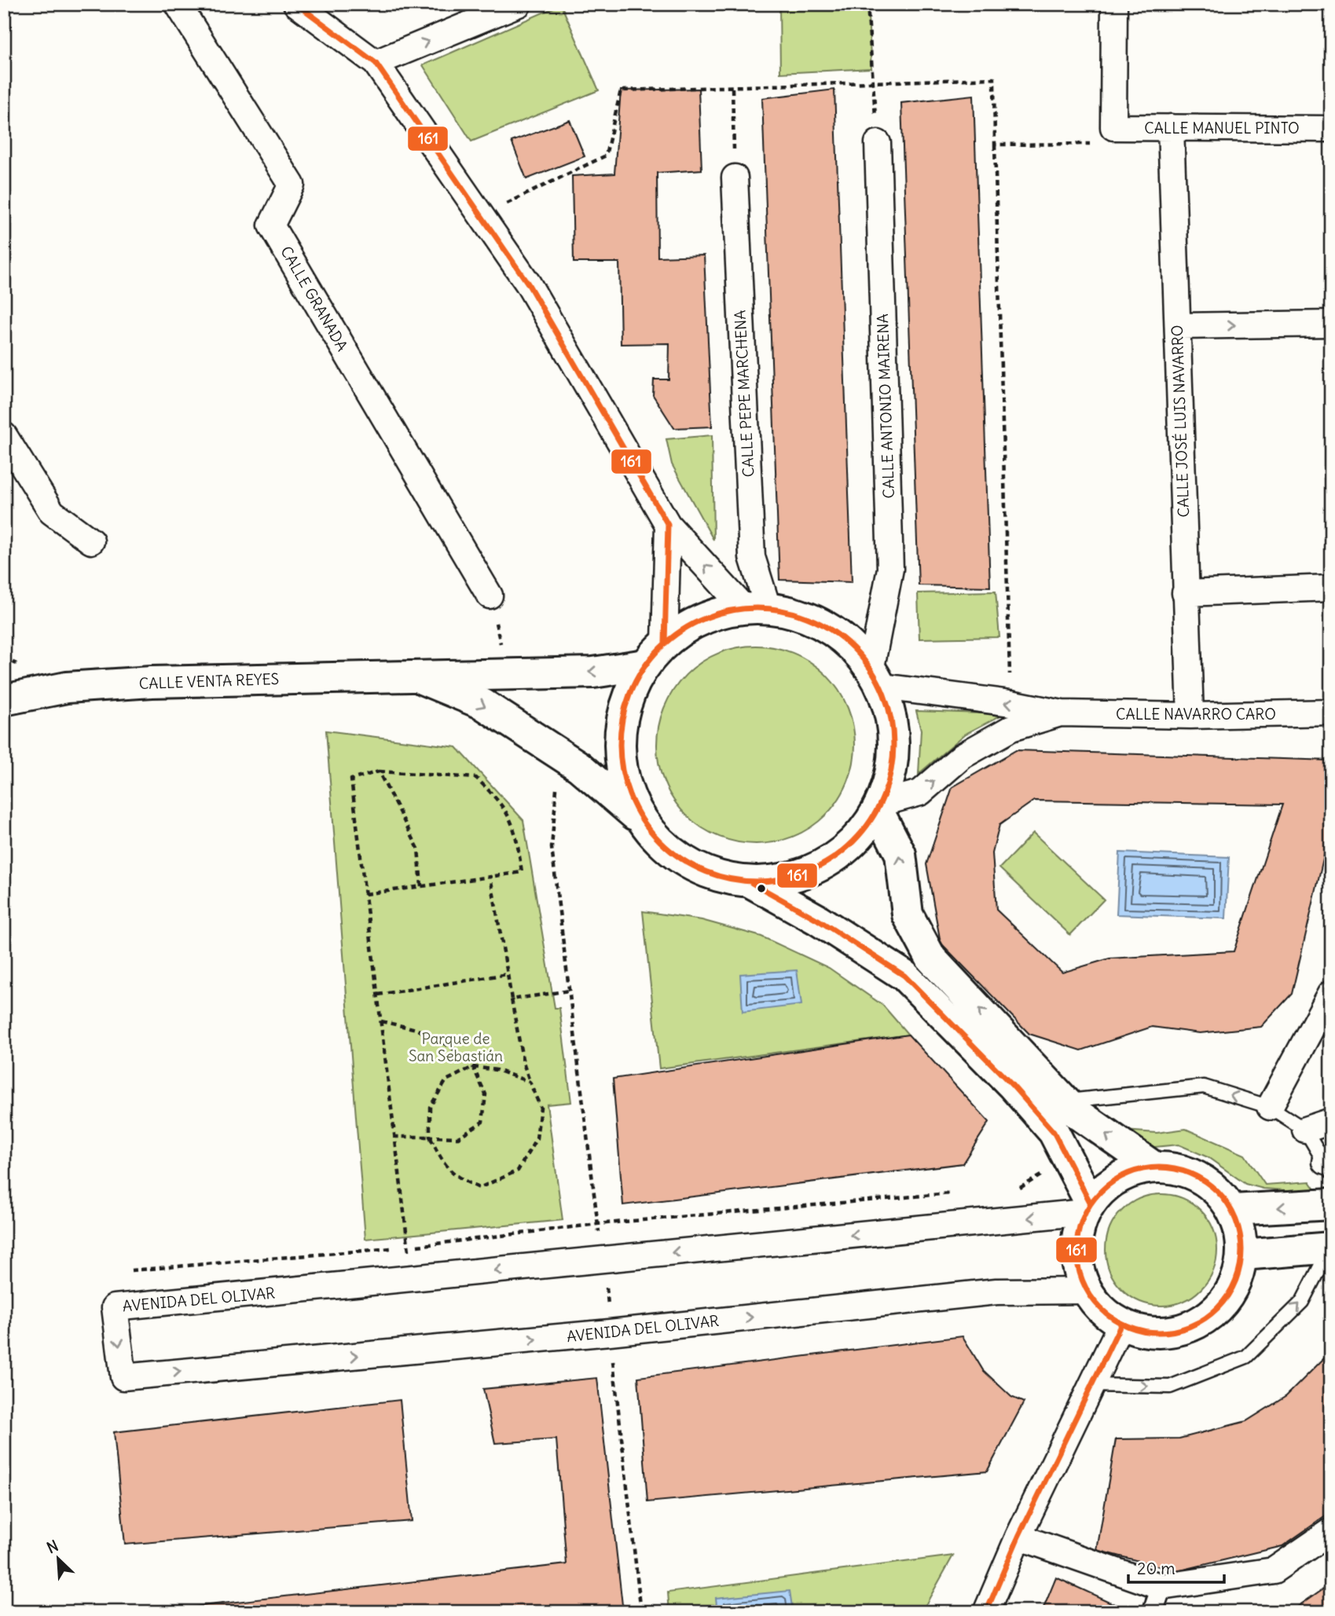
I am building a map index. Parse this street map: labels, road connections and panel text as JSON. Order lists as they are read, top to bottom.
{
  "streets": {
    "main road": ["CALLE VENTA REYES"],
    "street": [
      "CALLE MANUEL PINTO",
      "CALLE GRANADA",
      "CALLE PEPE MARCHENA",
      "CALLE ANTONIO MAIRENA",
      "CALLE JOSÉ LUIS NAVARRO",
      "CALLE NAVARRO CARO",
      "AVENIDA DEL OLIVAR"
    ]
  },
  "crossings": [
    ["CALLE MANUEL PINTO", "CALLE JOSÉ LUIS NAVARRO"],
    ["CALLE ANTONIO MAIRENA", "CALLE NAVARRO CARO"],
    ["CALLE JOSÉ LUIS NAVARRO", "CALLE NAVARRO CARO"]
  ],
  "parks": ["Parque de San Sebastián"],
  "lines": ["transit line 161"],
  "scale_bar": "20 m",
  "north": "top left"
}
